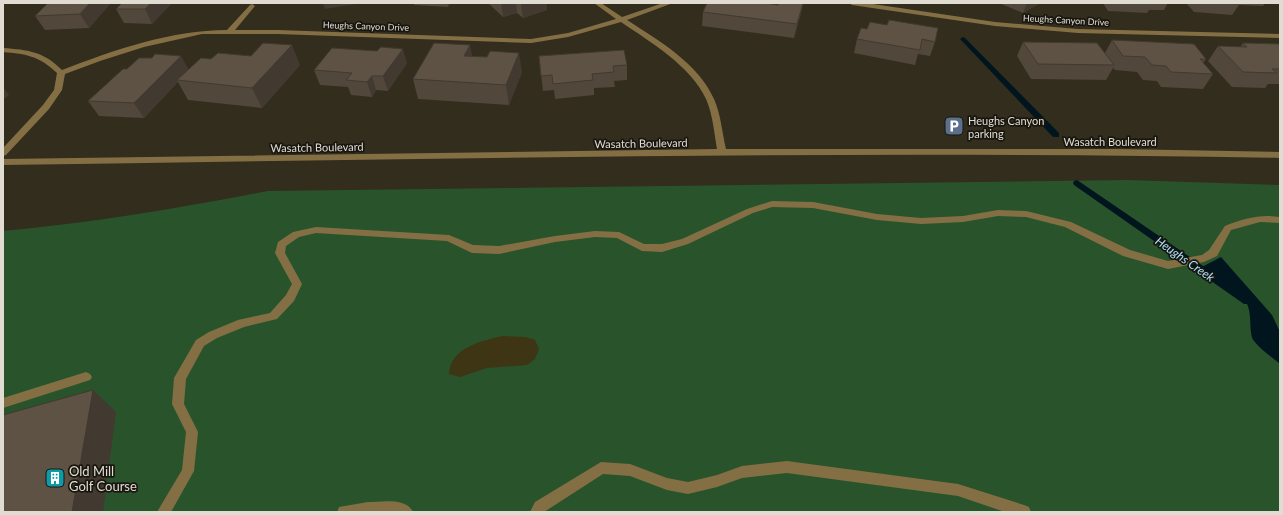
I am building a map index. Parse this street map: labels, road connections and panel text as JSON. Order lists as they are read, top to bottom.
{
  "streets": {
    "street": ["Heughs Canyon Drive", "Wasatch Boulevard"]
  },
  "water": ["Heughs Creek"],
  "places": {
    "parking": ["Heughs Canyon parking"],
    "building": ["Old Mill Golf Course"]
  }
}
